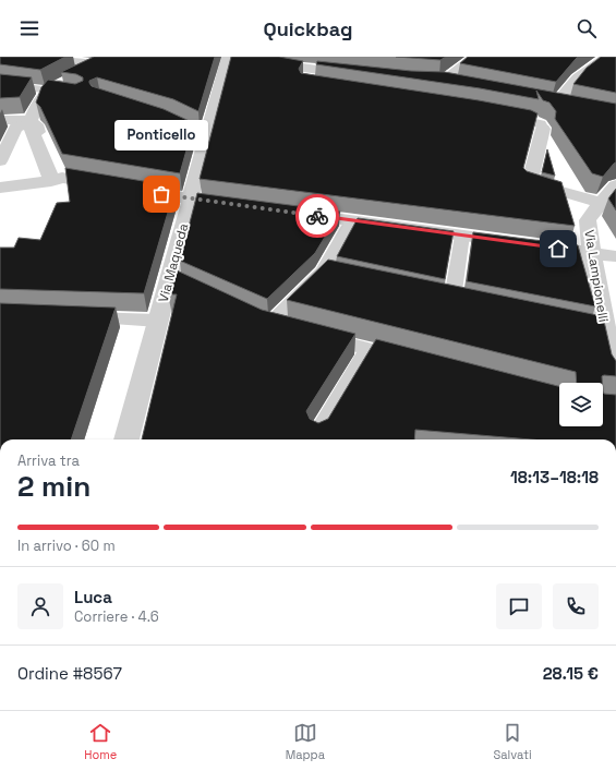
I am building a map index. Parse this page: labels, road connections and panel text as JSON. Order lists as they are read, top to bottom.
{
  "streets": {
    "street": ["Via Maqueda", "Via Lampionelli"]
  },
  "places": ["Ponticello"],
  "page": {
    "header": "Quickbag",
    "bubble": "Ponticello",
    "heading": ["2 min", "Arriva tra", "18:13–18:18"],
    "panel": [
      "Luca",
      "Corriere · 4.6",
      "Ordine #8567",
      "28.15 €"
    ],
    "bar": "In arrivo · 60 m",
    "tabs": ["Home", "Mappa", "Salvati"]
  }
}
